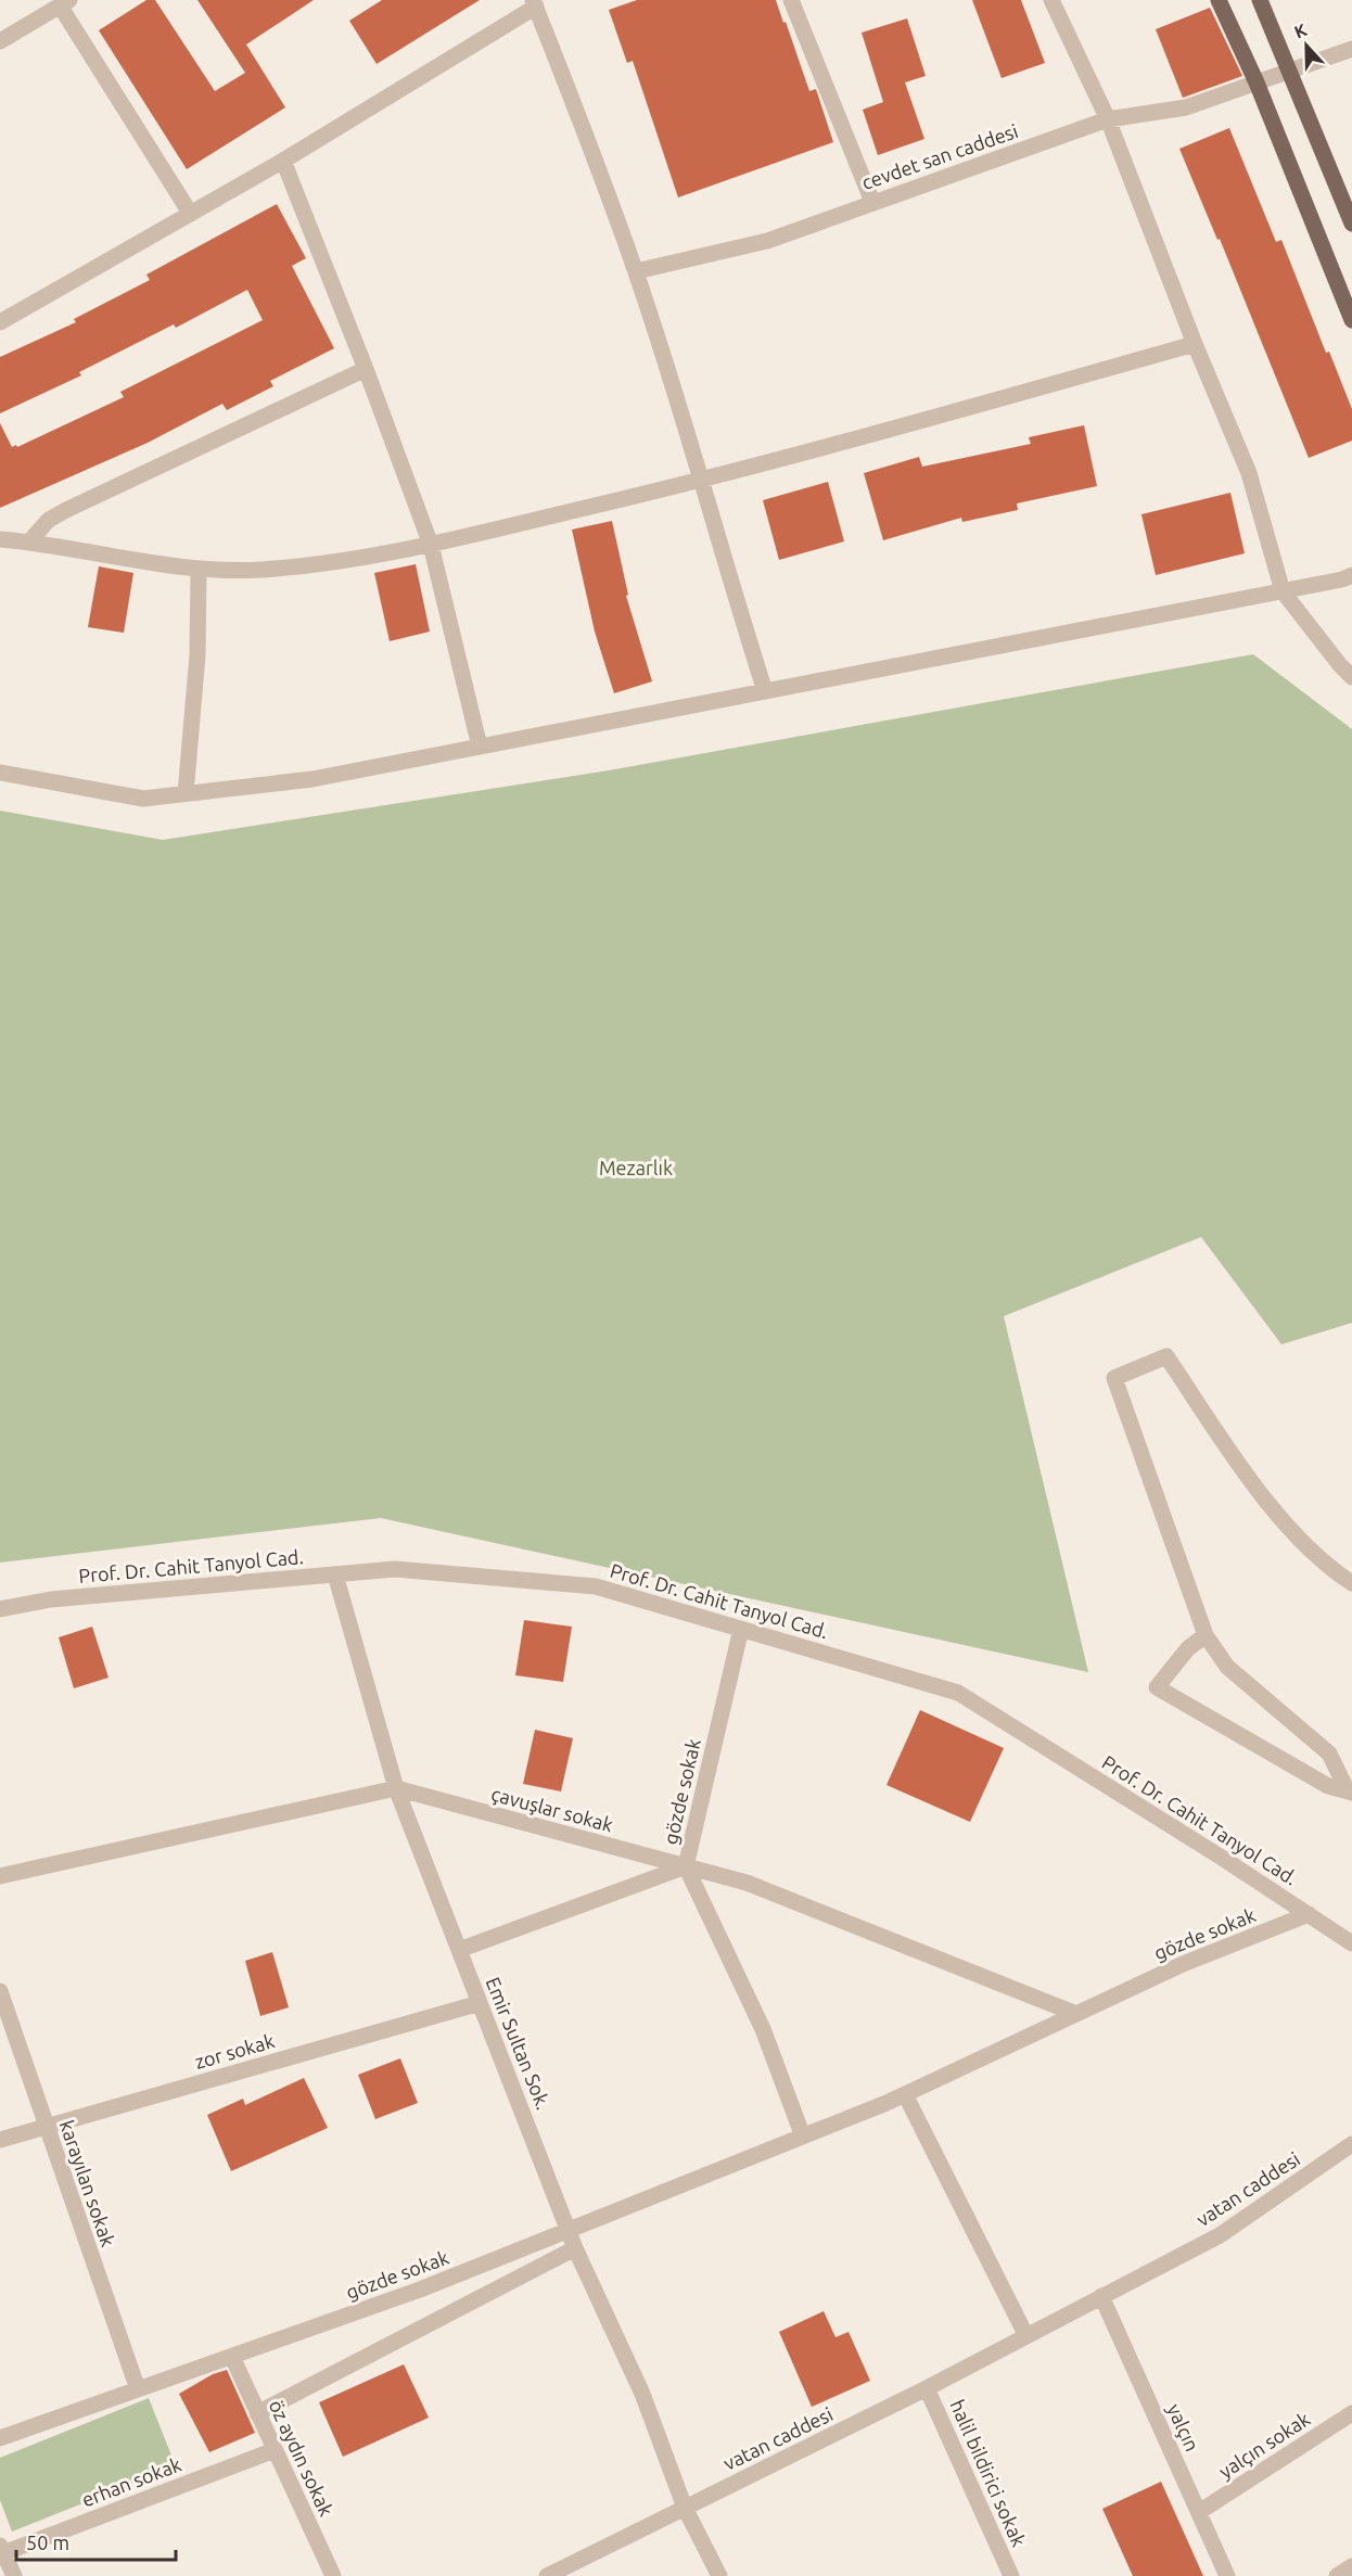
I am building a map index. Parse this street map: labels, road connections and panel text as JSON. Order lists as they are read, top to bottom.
{
  "streets": {
    "street": [
      "cevdet san caddesi",
      "Prof. Dr. Cahit Tanyol Cad.",
      "gözde sokak",
      "çavuşlar sokak",
      "Emir Sultan Sok.",
      "zor sokak",
      "karayılan sokak",
      "vatan caddesi",
      "yalçın",
      "yalçın sokak",
      "öz aydın sokak",
      "halil bildirici sokak",
      "erhan sokak"
    ]
  },
  "crossings": [
    ["Prof. Dr. Cahit Tanyol Cad.", "gözde sokak"],
    ["Prof. Dr. Cahit Tanyol Cad.", "Emir Sultan Sok."],
    ["gözde sokak", "çavuşlar sokak"],
    ["gözde sokak", "Emir Sultan Sok."],
    ["gözde sokak", "karayılan sokak"],
    ["gözde sokak", "öz aydın sokak"],
    ["çavuşlar sokak", "Emir Sultan Sok."],
    ["Emir Sultan Sok.", "zor sokak"],
    ["Emir Sultan Sok.", "vatan caddesi"],
    ["zor sokak", "karayılan sokak"],
    ["vatan caddesi", "yalçın"],
    ["vatan caddesi", "halil bildirici sokak"],
    ["yalçın", "yalçın sokak"],
    ["öz aydın sokak", "erhan sokak"]
  ],
  "parks": ["Mezarlık"],
  "scale_bar": "50 m",
  "north": "top"
}
